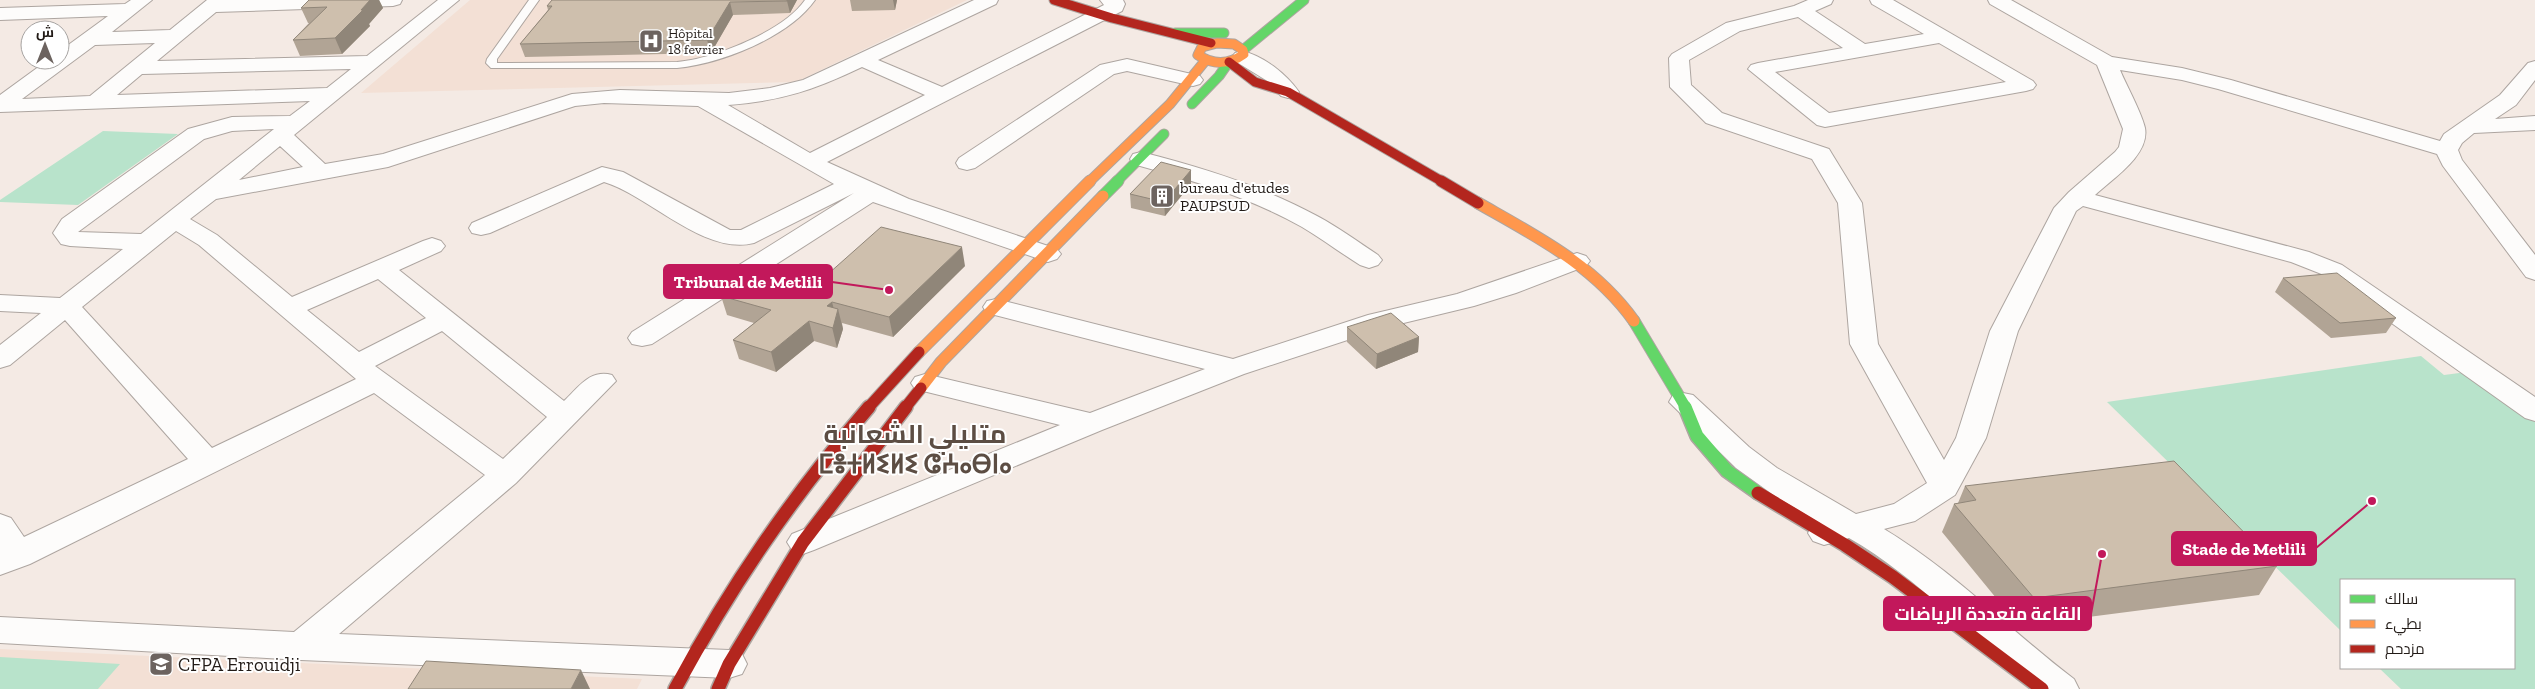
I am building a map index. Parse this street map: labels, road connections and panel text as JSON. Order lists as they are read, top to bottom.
{
  "districts": ["متليلي الشعانبة ⵎⴻⵜⵍⵉⵍⵉ ⵛⵄⴰⴱⵏⴰ"],
  "places": {
    "hospital": ["Hôpital 18 fevrier"],
    "building": ["bureau d'etudes PAUPSUD"],
    "other": ["Tribunal de Metlili", "Stade de Metlili", "القاعة متعددة الرياضات"],
    "school or university": ["CFPA Errouidji"]
  },
  "legend": ["سالك", "بطيء", "مزدحم"],
  "north": "top"
}
